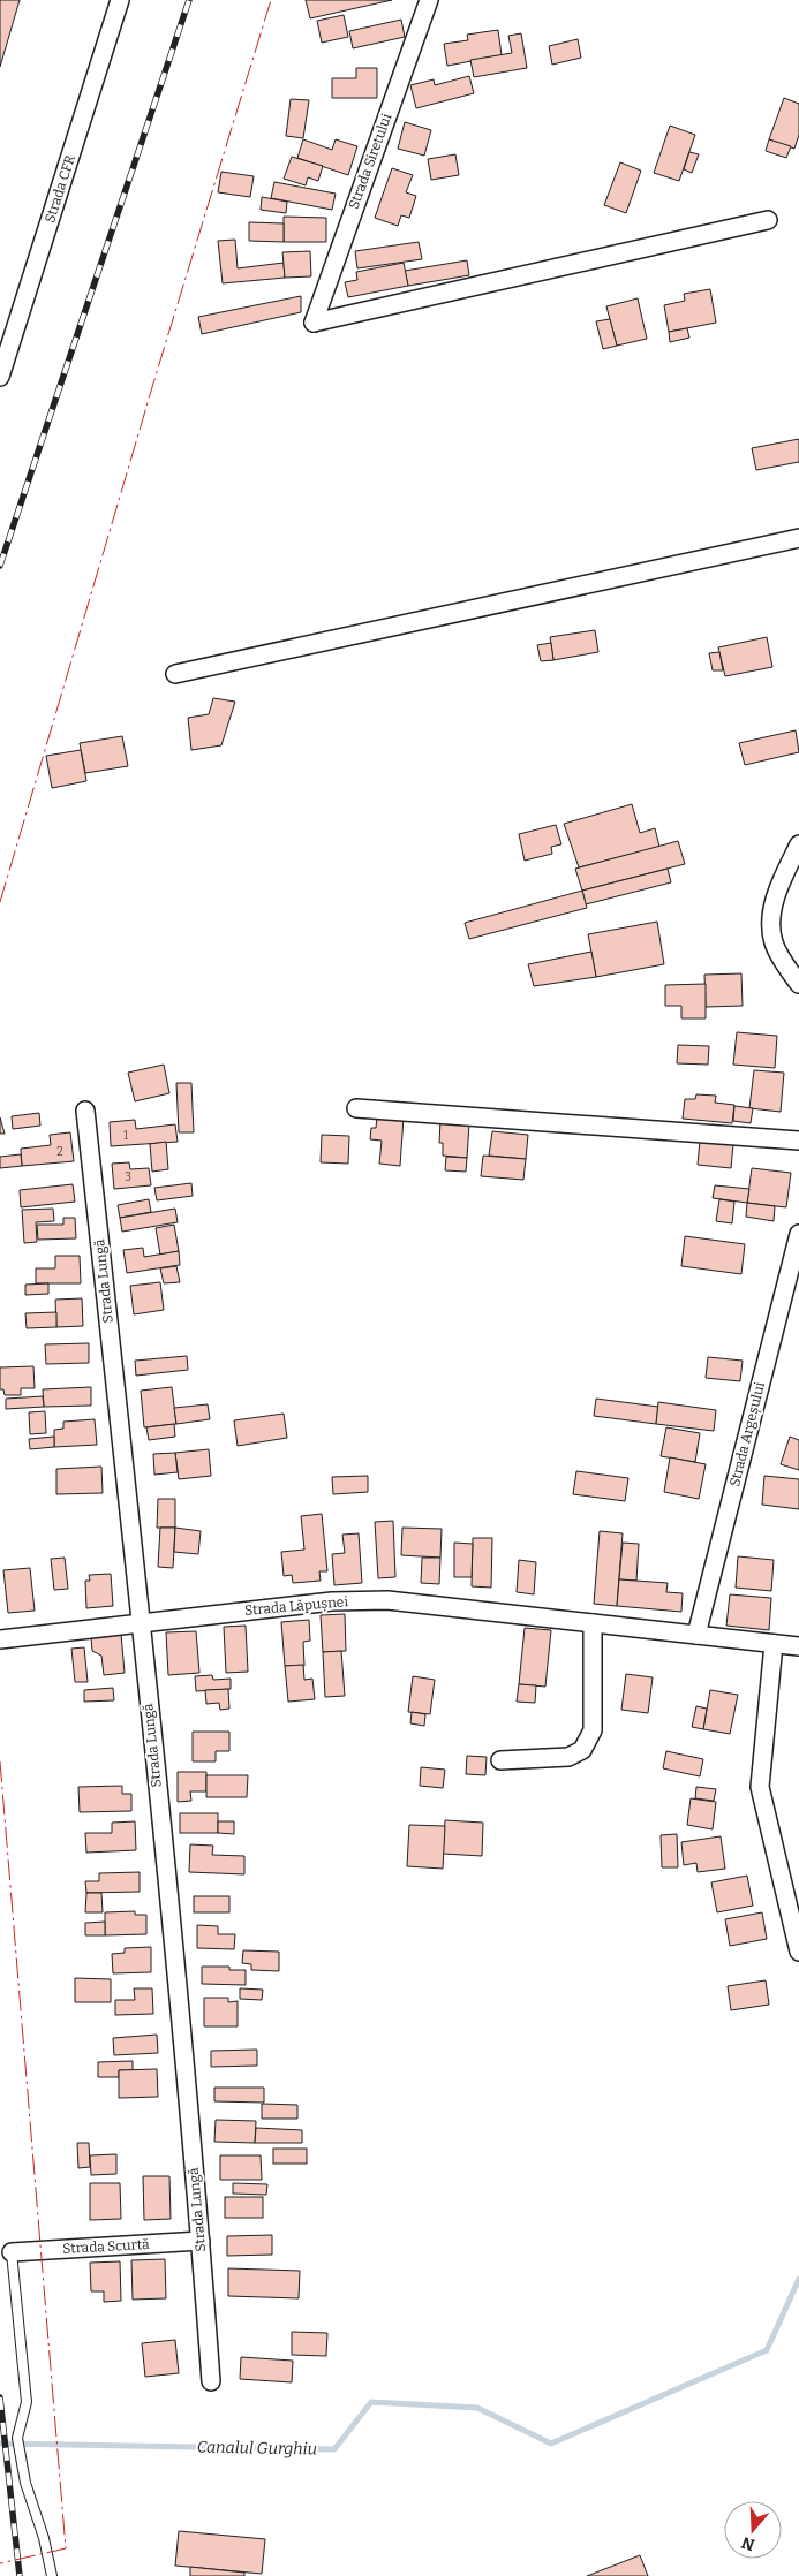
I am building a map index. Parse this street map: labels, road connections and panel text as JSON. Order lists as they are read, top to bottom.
{
  "streets": {
    "street": [
      "Strada Siretului",
      "Strada CFR",
      "Strada Lungă",
      "Strada Argeșului",
      "Strada Lăpușnei",
      "Strada Scurtă"
    ]
  },
  "crossings": [
    ["Strada Lungă", "Strada Lăpușnei"],
    ["Strada Lungă", "Strada Scurtă"],
    ["Strada Argeșului", "Strada Lăpușnei"]
  ],
  "water": ["Canalul Gurghiu"],
  "house_numbers": ["1", "2", "3"],
  "north": "bottom"
}
